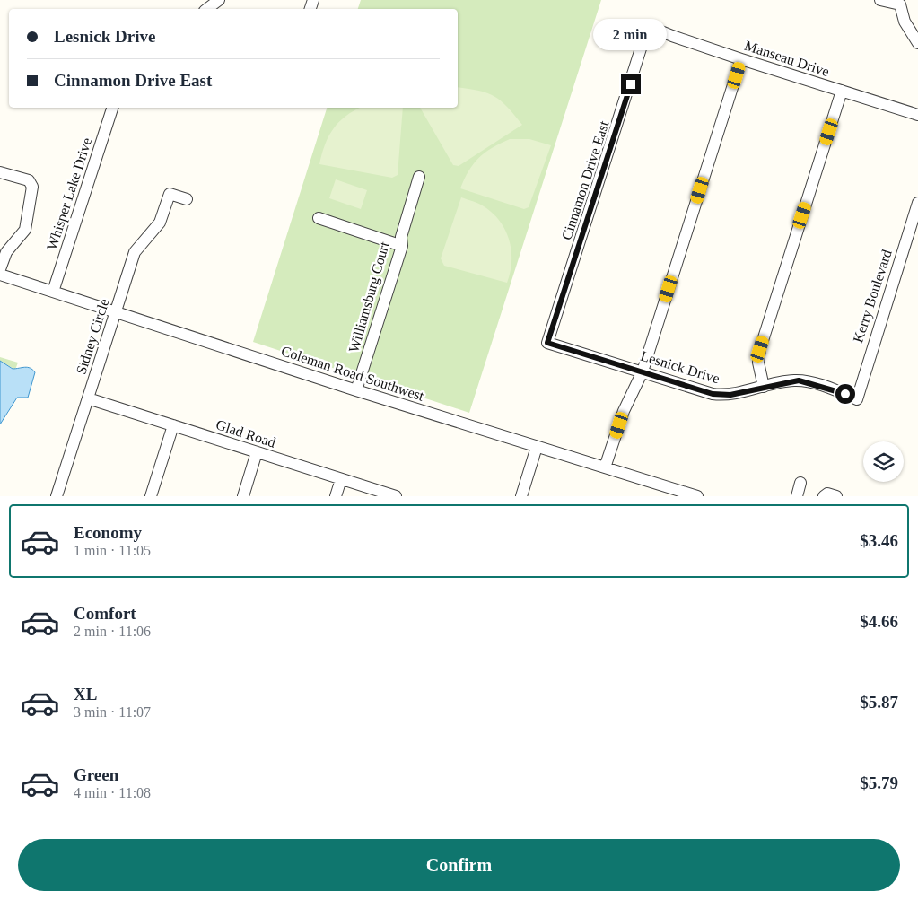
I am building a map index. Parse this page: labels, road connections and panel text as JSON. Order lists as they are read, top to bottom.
{
  "streets": {
    "street": [
      "Manseau Drive",
      "Cinnamon Drive East",
      "Whisper Lake Drive",
      "Kerry Boulevard",
      "Williamsburg Court",
      "Sidney Circle",
      "Lesnick Drive",
      "Coleman Road Southwest",
      "Glad Road"
    ]
  },
  "crossings": [
    ["Manseau Drive", "Cinnamon Drive East"],
    ["Cinnamon Drive East", "Lesnick Drive"],
    ["Whisper Lake Drive", "Coleman Road Southwest"],
    ["Kerry Boulevard", "Lesnick Drive"],
    ["Williamsburg Court", "Coleman Road Southwest"],
    ["Sidney Circle", "Coleman Road Southwest"],
    ["Sidney Circle", "Glad Road"]
  ],
  "page": {
    "banner": ["Lesnick Drive", "Cinnamon Drive East"],
    "bubble": "2 min",
    "list": [
      {
        "name": "Economy",
        "note": "1 min · 11:05",
        "value": "$3.46"
      },
      {
        "name": "Comfort",
        "note": "2 min · 11:06",
        "value": "$4.66"
      },
      {
        "name": "XL",
        "note": "3 min · 11:07",
        "value": "$5.87"
      },
      {
        "name": "Green",
        "note": "4 min · 11:08",
        "value": "$5.79"
      }
    ],
    "buttons": "Confirm"
  }
}
